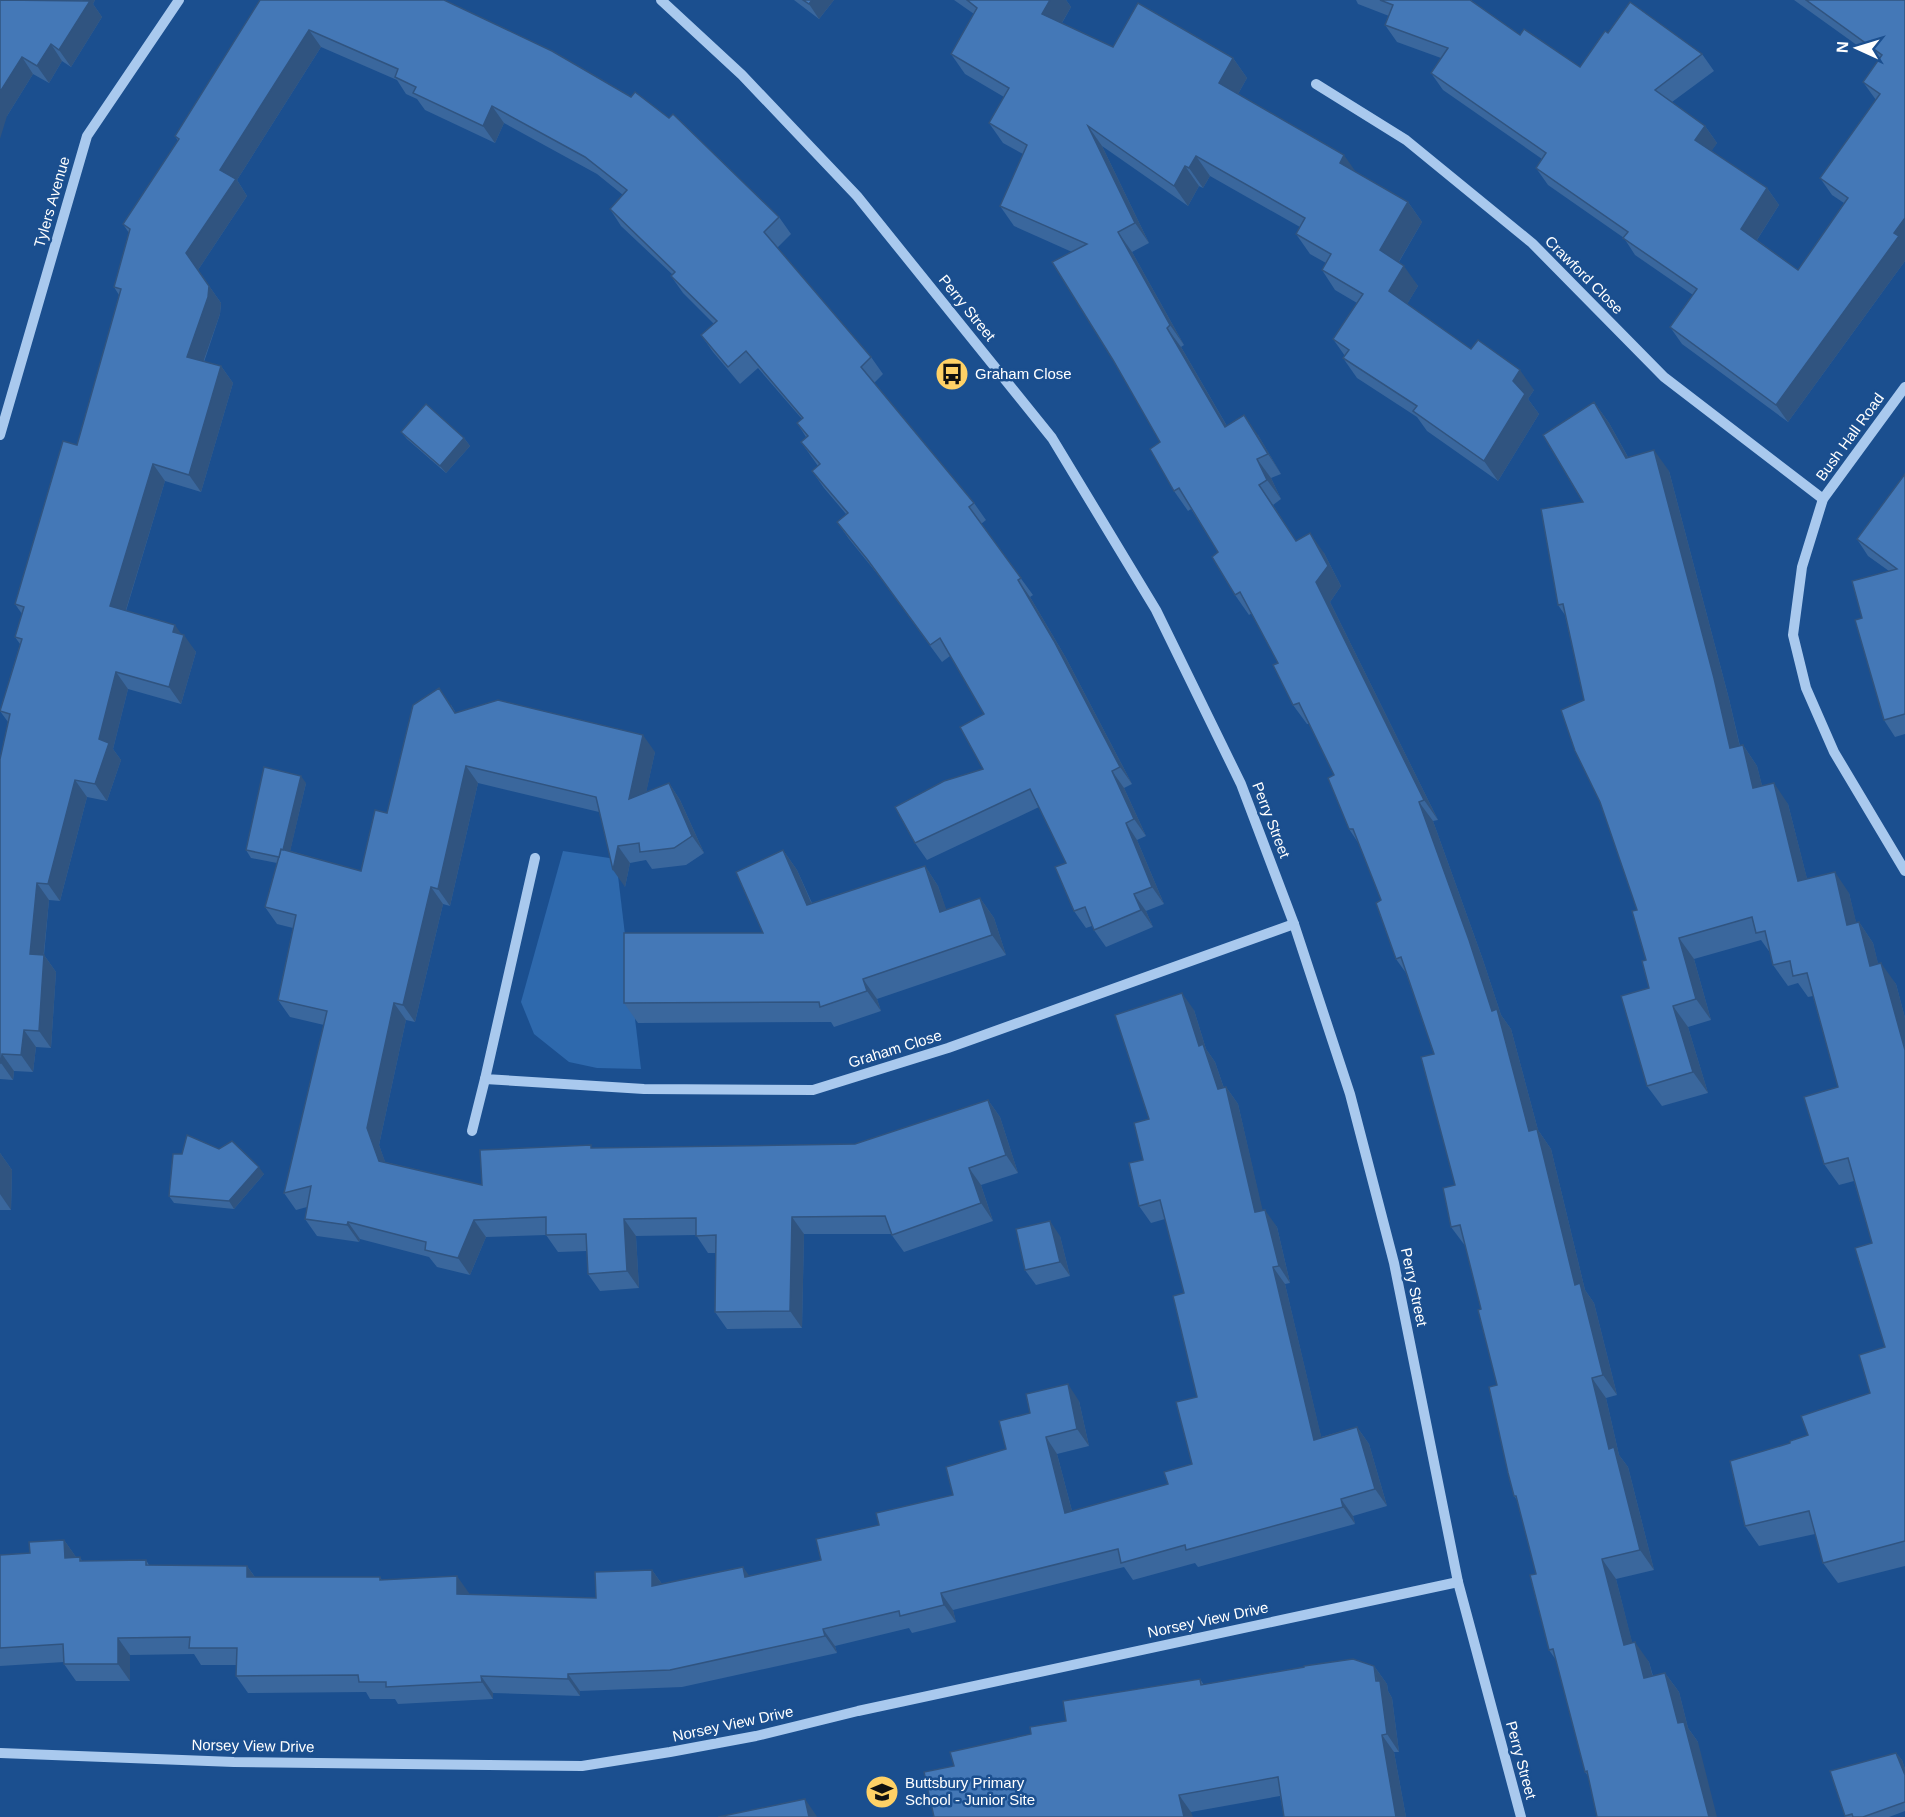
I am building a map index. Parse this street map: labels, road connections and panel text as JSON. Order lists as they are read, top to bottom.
{
  "streets": {
    "street": [
      "Tylers Avenue",
      "Crawford Close",
      "Perry Street",
      "Bush Hall Road",
      "Graham Close",
      "Norsey View Drive"
    ]
  },
  "crossings": [
    ["Crawford Close", "Bush Hall Road"],
    ["Perry Street", "Graham Close"],
    ["Perry Street", "Norsey View Drive"]
  ],
  "places": {
    "bus stop": ["Graham Close"],
    "school or university": ["Buttsbury Primary School - Junior Site"]
  },
  "north": "left"
}
